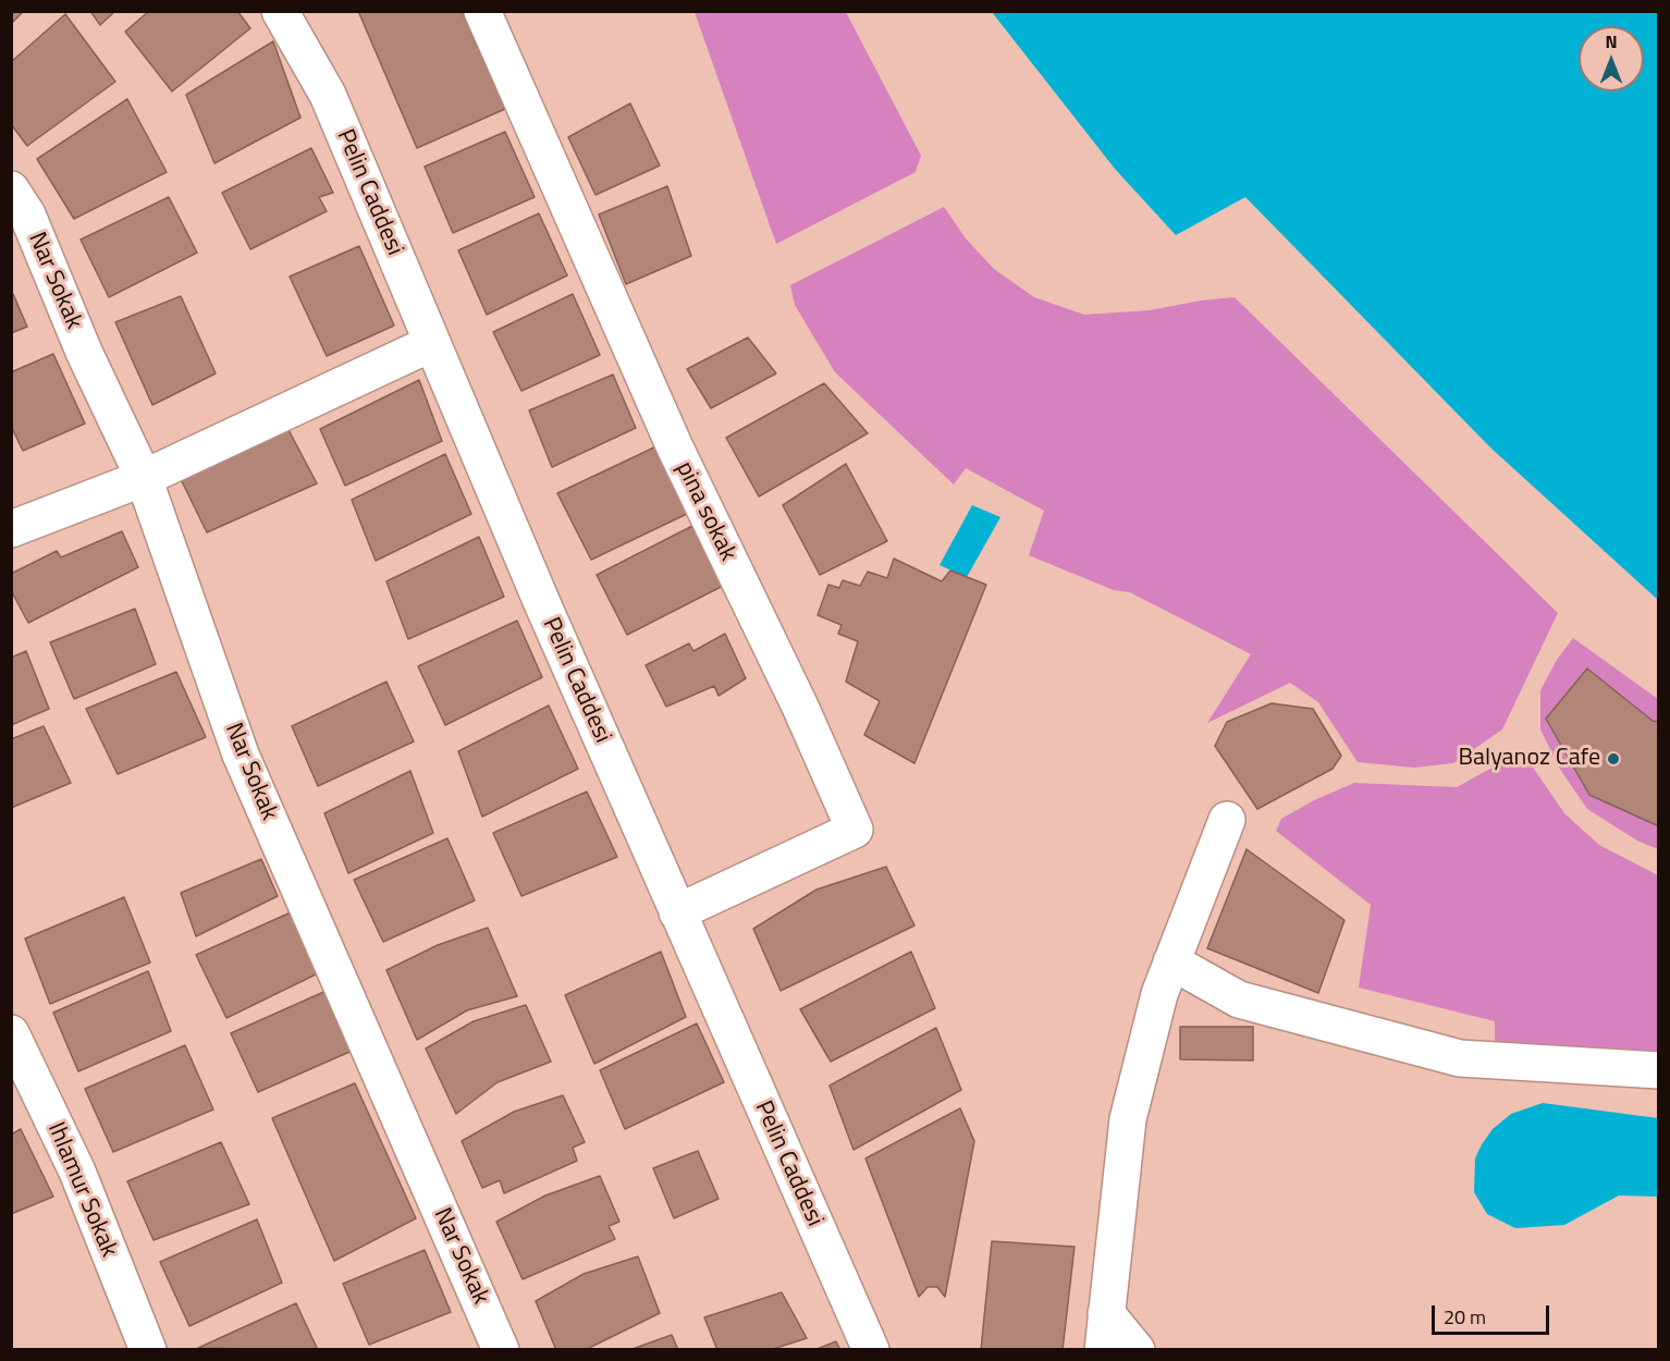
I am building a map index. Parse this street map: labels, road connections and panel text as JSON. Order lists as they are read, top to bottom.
{
  "streets": {
    "street": [
      "Pelin Caddesi",
      "Nar Sokak",
      "pina sokak",
      "Ihlamur Sokak"
    ]
  },
  "crossings": [
    ["Pelin Caddesi", "pina sokak"]
  ],
  "places": ["Balyanoz Cafe"],
  "scale_bar": "20 m",
  "north": "top"
}
